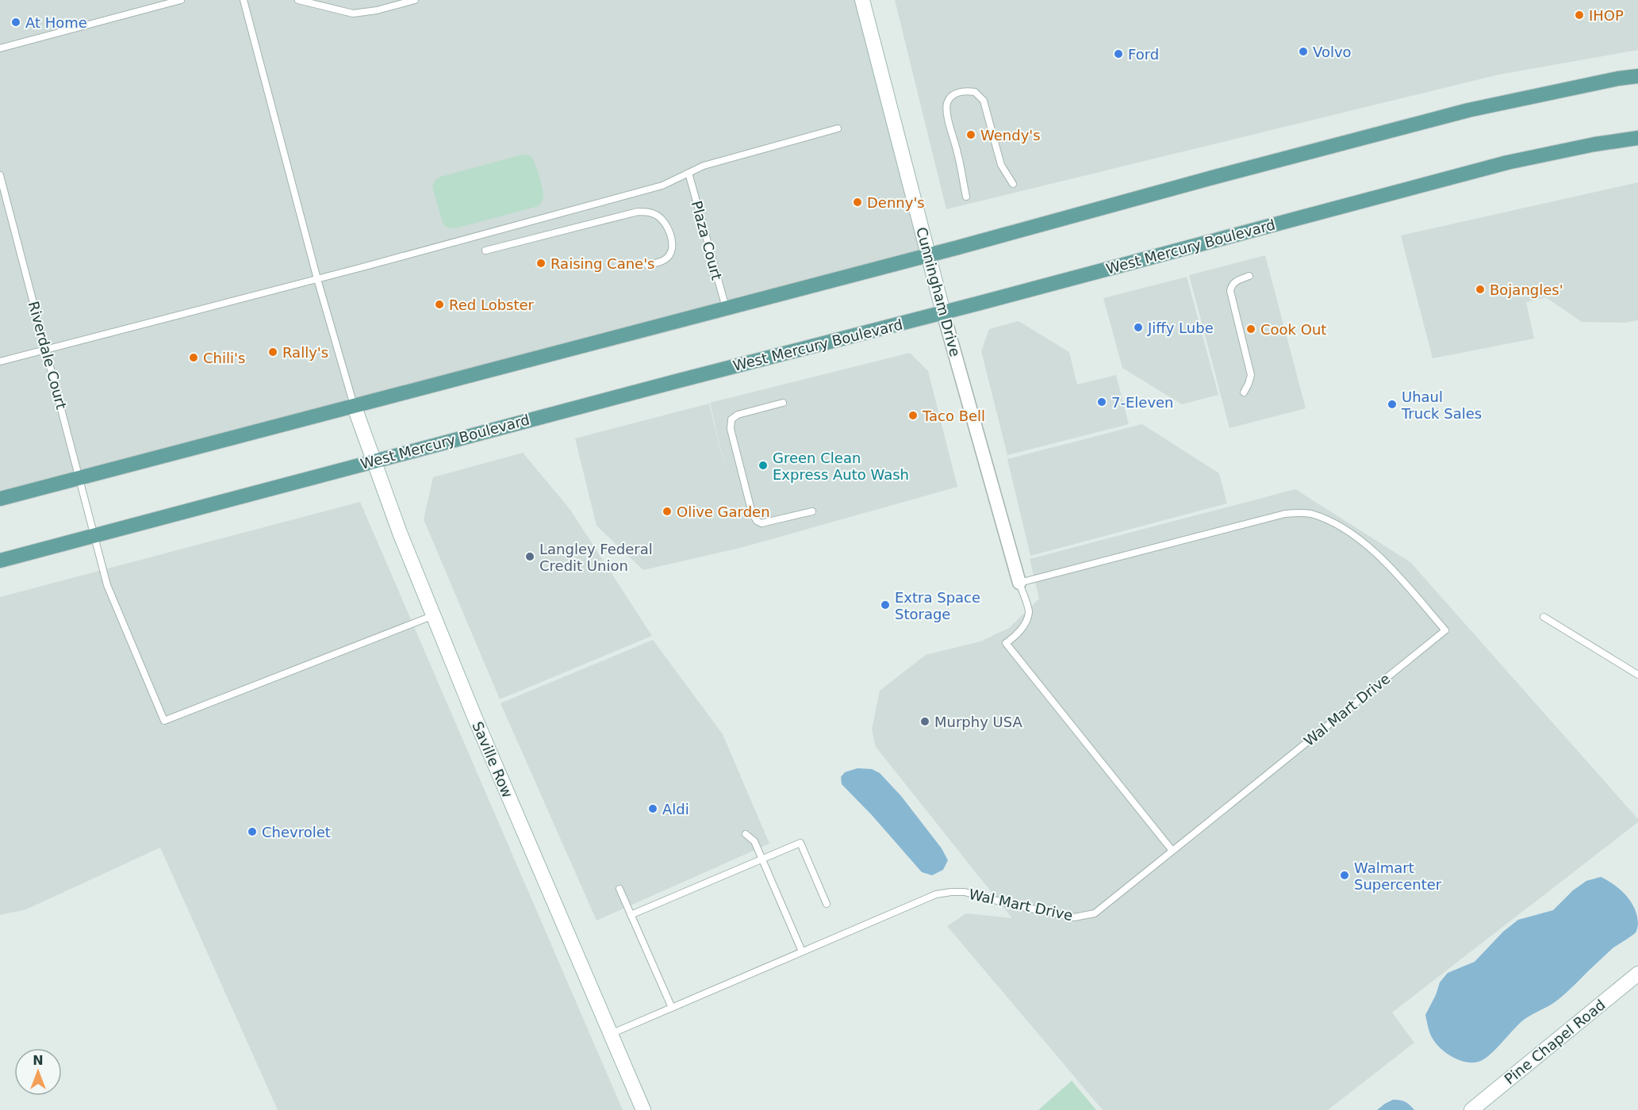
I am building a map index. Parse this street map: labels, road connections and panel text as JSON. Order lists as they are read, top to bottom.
{
  "streets": {
    "main road": ["West Mercury Boulevard"],
    "street": ["Cunningham Drive", "Saville Row", "Pine Chapel Road"],
    "lane": ["Plaza Court", "Riverdale Court", "Wal Mart Drive"]
  },
  "crossings": [
    ["West Mercury Boulevard", "Cunningham Drive"],
    ["West Mercury Boulevard", "Riverdale Court"],
    ["West Mercury Boulevard", "Saville Row"],
    ["Cunningham Drive", "Wal Mart Drive"],
    ["Riverdale Court", "Saville Row"],
    ["Wal Mart Drive", "Saville Row"]
  ],
  "places": [
    "IHOP",
    "At Home",
    "Volvo",
    "Ford",
    "Wendy's",
    "Denny's",
    "Raising Cane's",
    "Bojangles'",
    "Red Lobster",
    "Jiffy Lube",
    "Cook Out",
    "Rally's",
    "Chili's",
    "7-Eleven",
    "Uhaul Truck Sales",
    "Taco Bell",
    "Green Clean Express Auto Wash",
    "Olive Garden",
    "Langley Federal Credit Union",
    "Extra Space Storage",
    "Murphy USA",
    "Aldi",
    "Chevrolet",
    "Walmart Supercenter"
  ],
  "north": "top"
}
